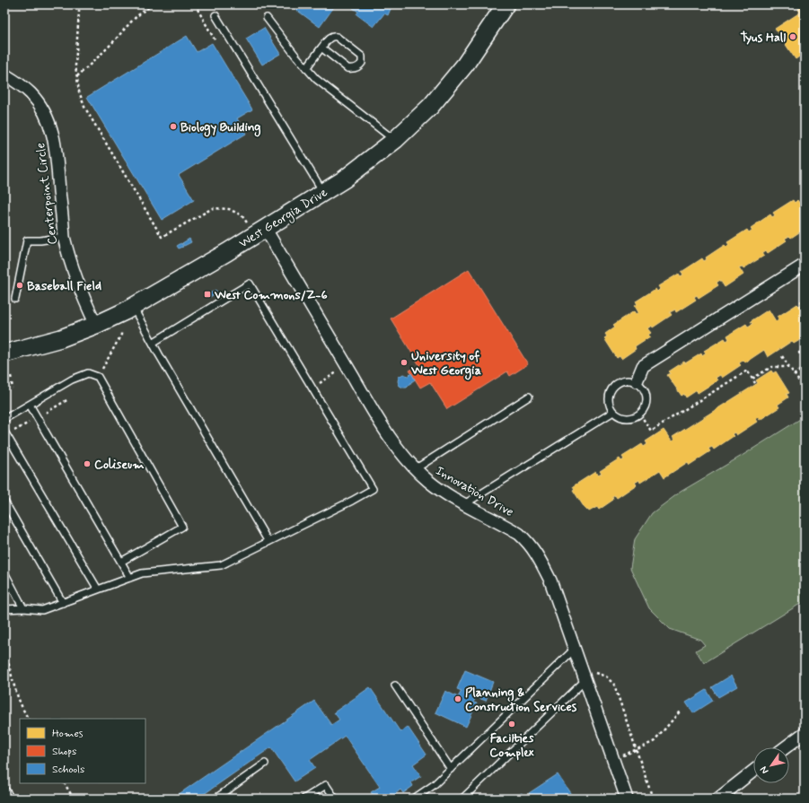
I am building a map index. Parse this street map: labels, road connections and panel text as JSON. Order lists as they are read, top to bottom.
{
  "streets": {
    "street": ["Centerpoint Circle", "West Georgia Drive", "Innovation Drive"]
  },
  "crossings": [
    ["Centerpoint Circle", "West Georgia Drive"],
    ["West Georgia Drive", "Innovation Drive"]
  ],
  "places": {
    "other": [
      "Tyus Hall",
      "Biology Building",
      "Baseball Field",
      "University of West Georgia",
      "Coliseum",
      "Planning & Construction Services",
      "Facilties Complex"
    ],
    "transit": ["West Commons/Z-6"]
  },
  "legend": ["Homes", "Shops", "Schools"],
  "north": "bottom left"
}
